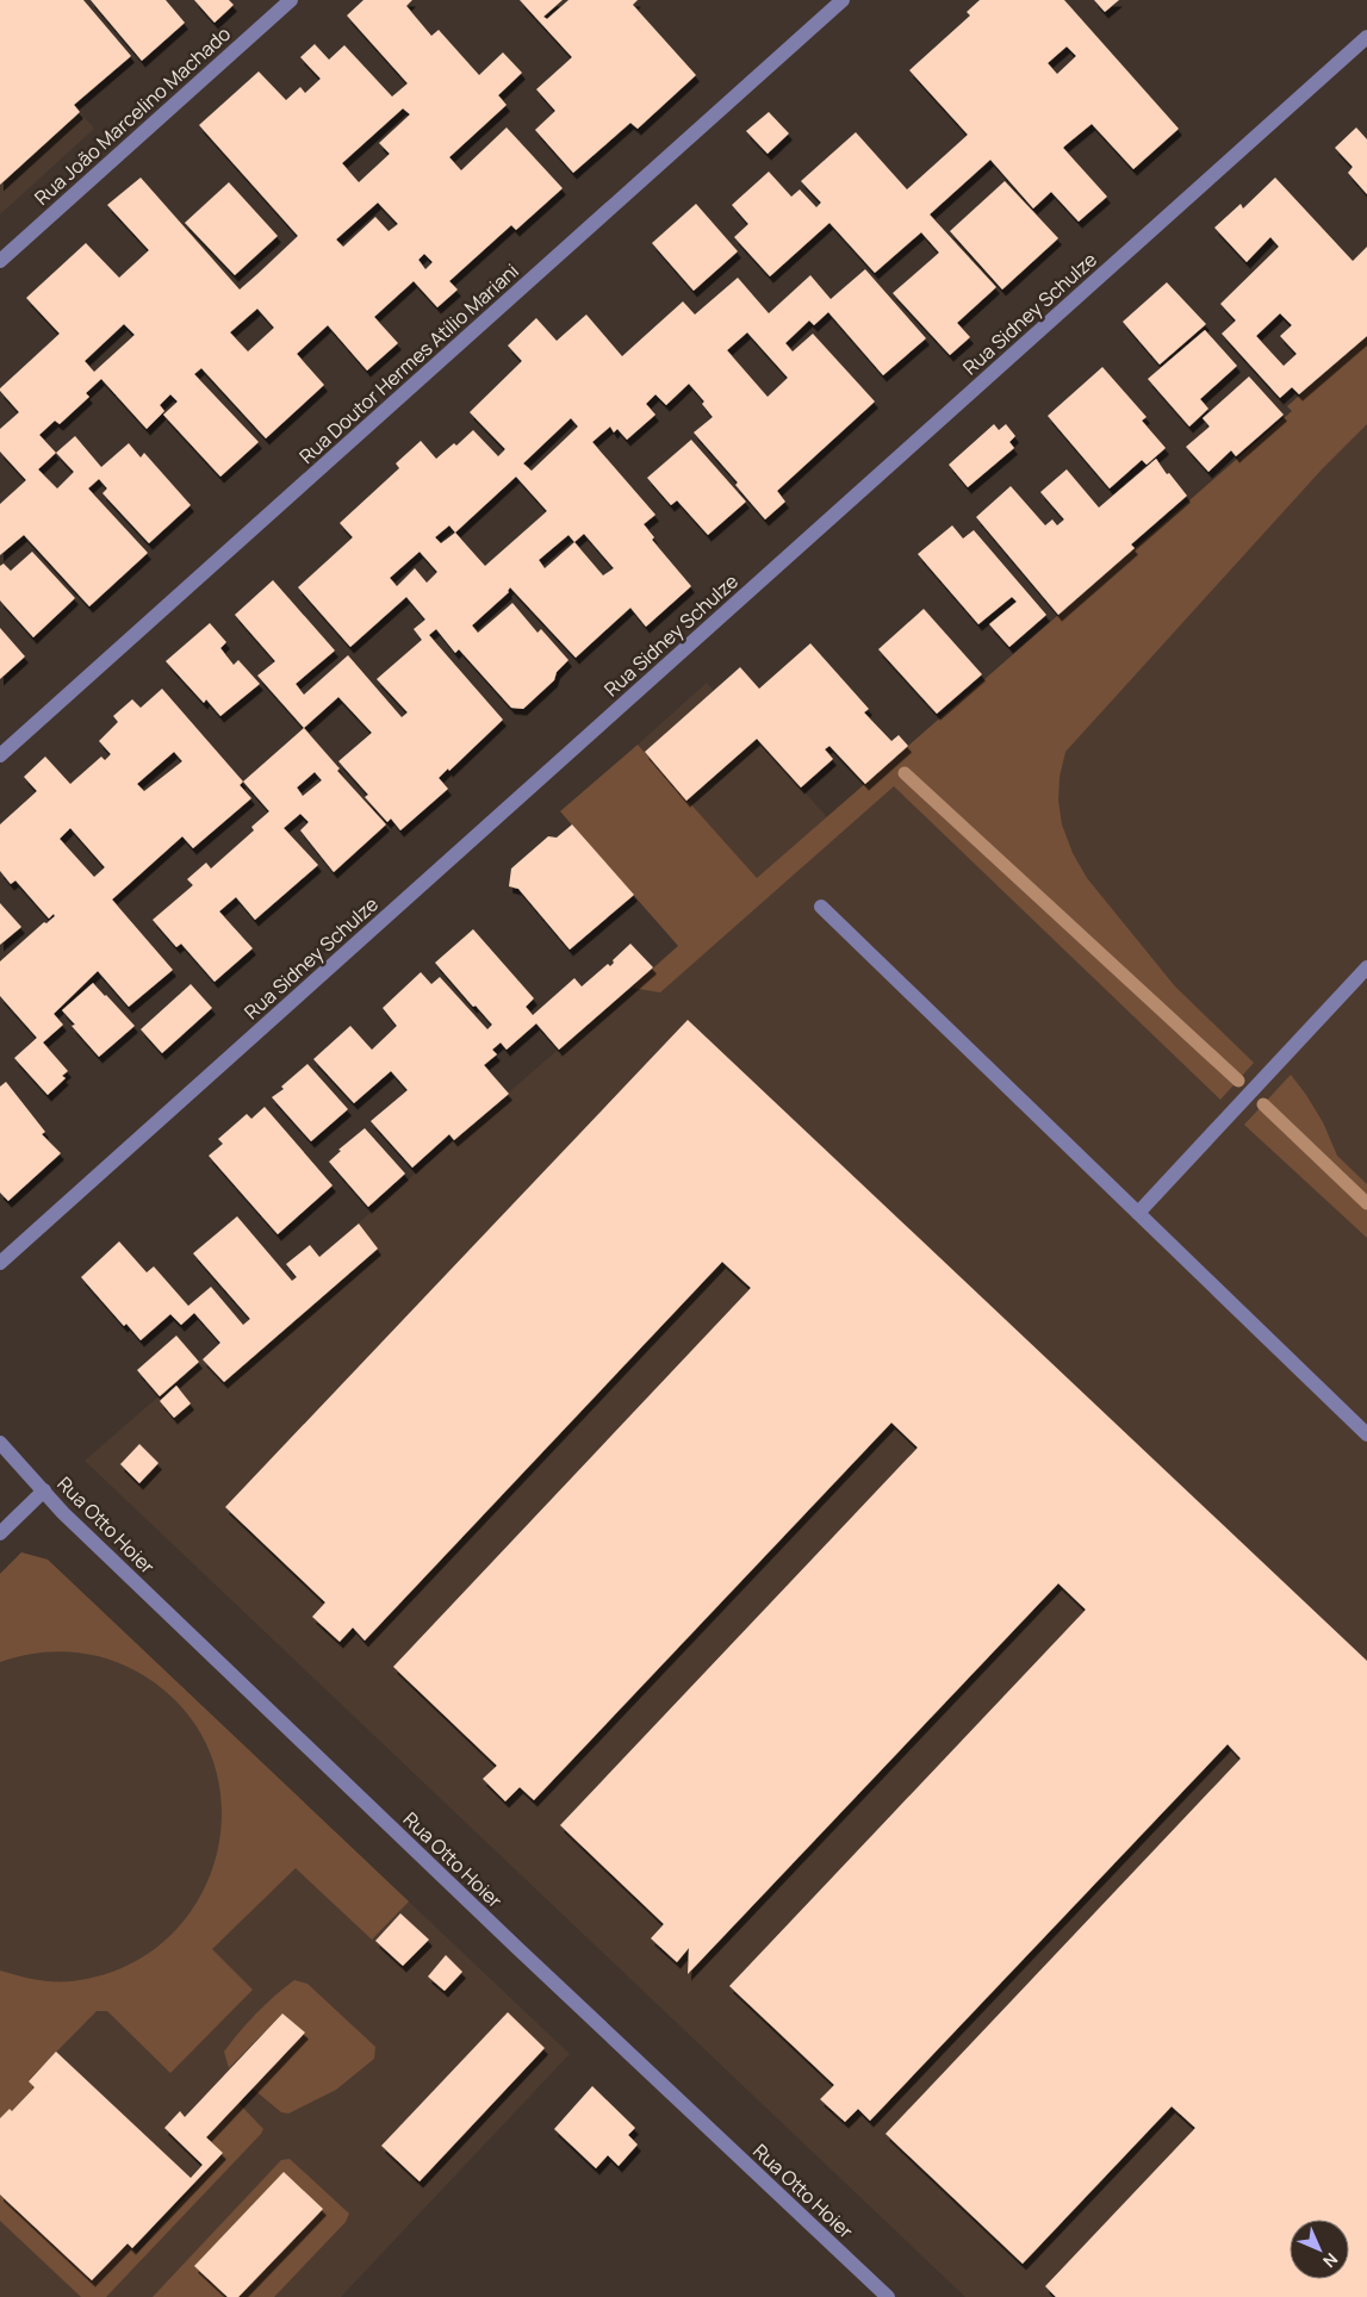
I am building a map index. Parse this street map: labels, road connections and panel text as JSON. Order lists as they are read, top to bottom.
{
  "streets": {
    "street": [
      "Rua João Marcelino Machado",
      "Rua Sidney Schulze",
      "Rua Doutor Hermes Atílio Mariani",
      "Rua Otto Hoier"
    ]
  },
  "north": "bottom right"
}
